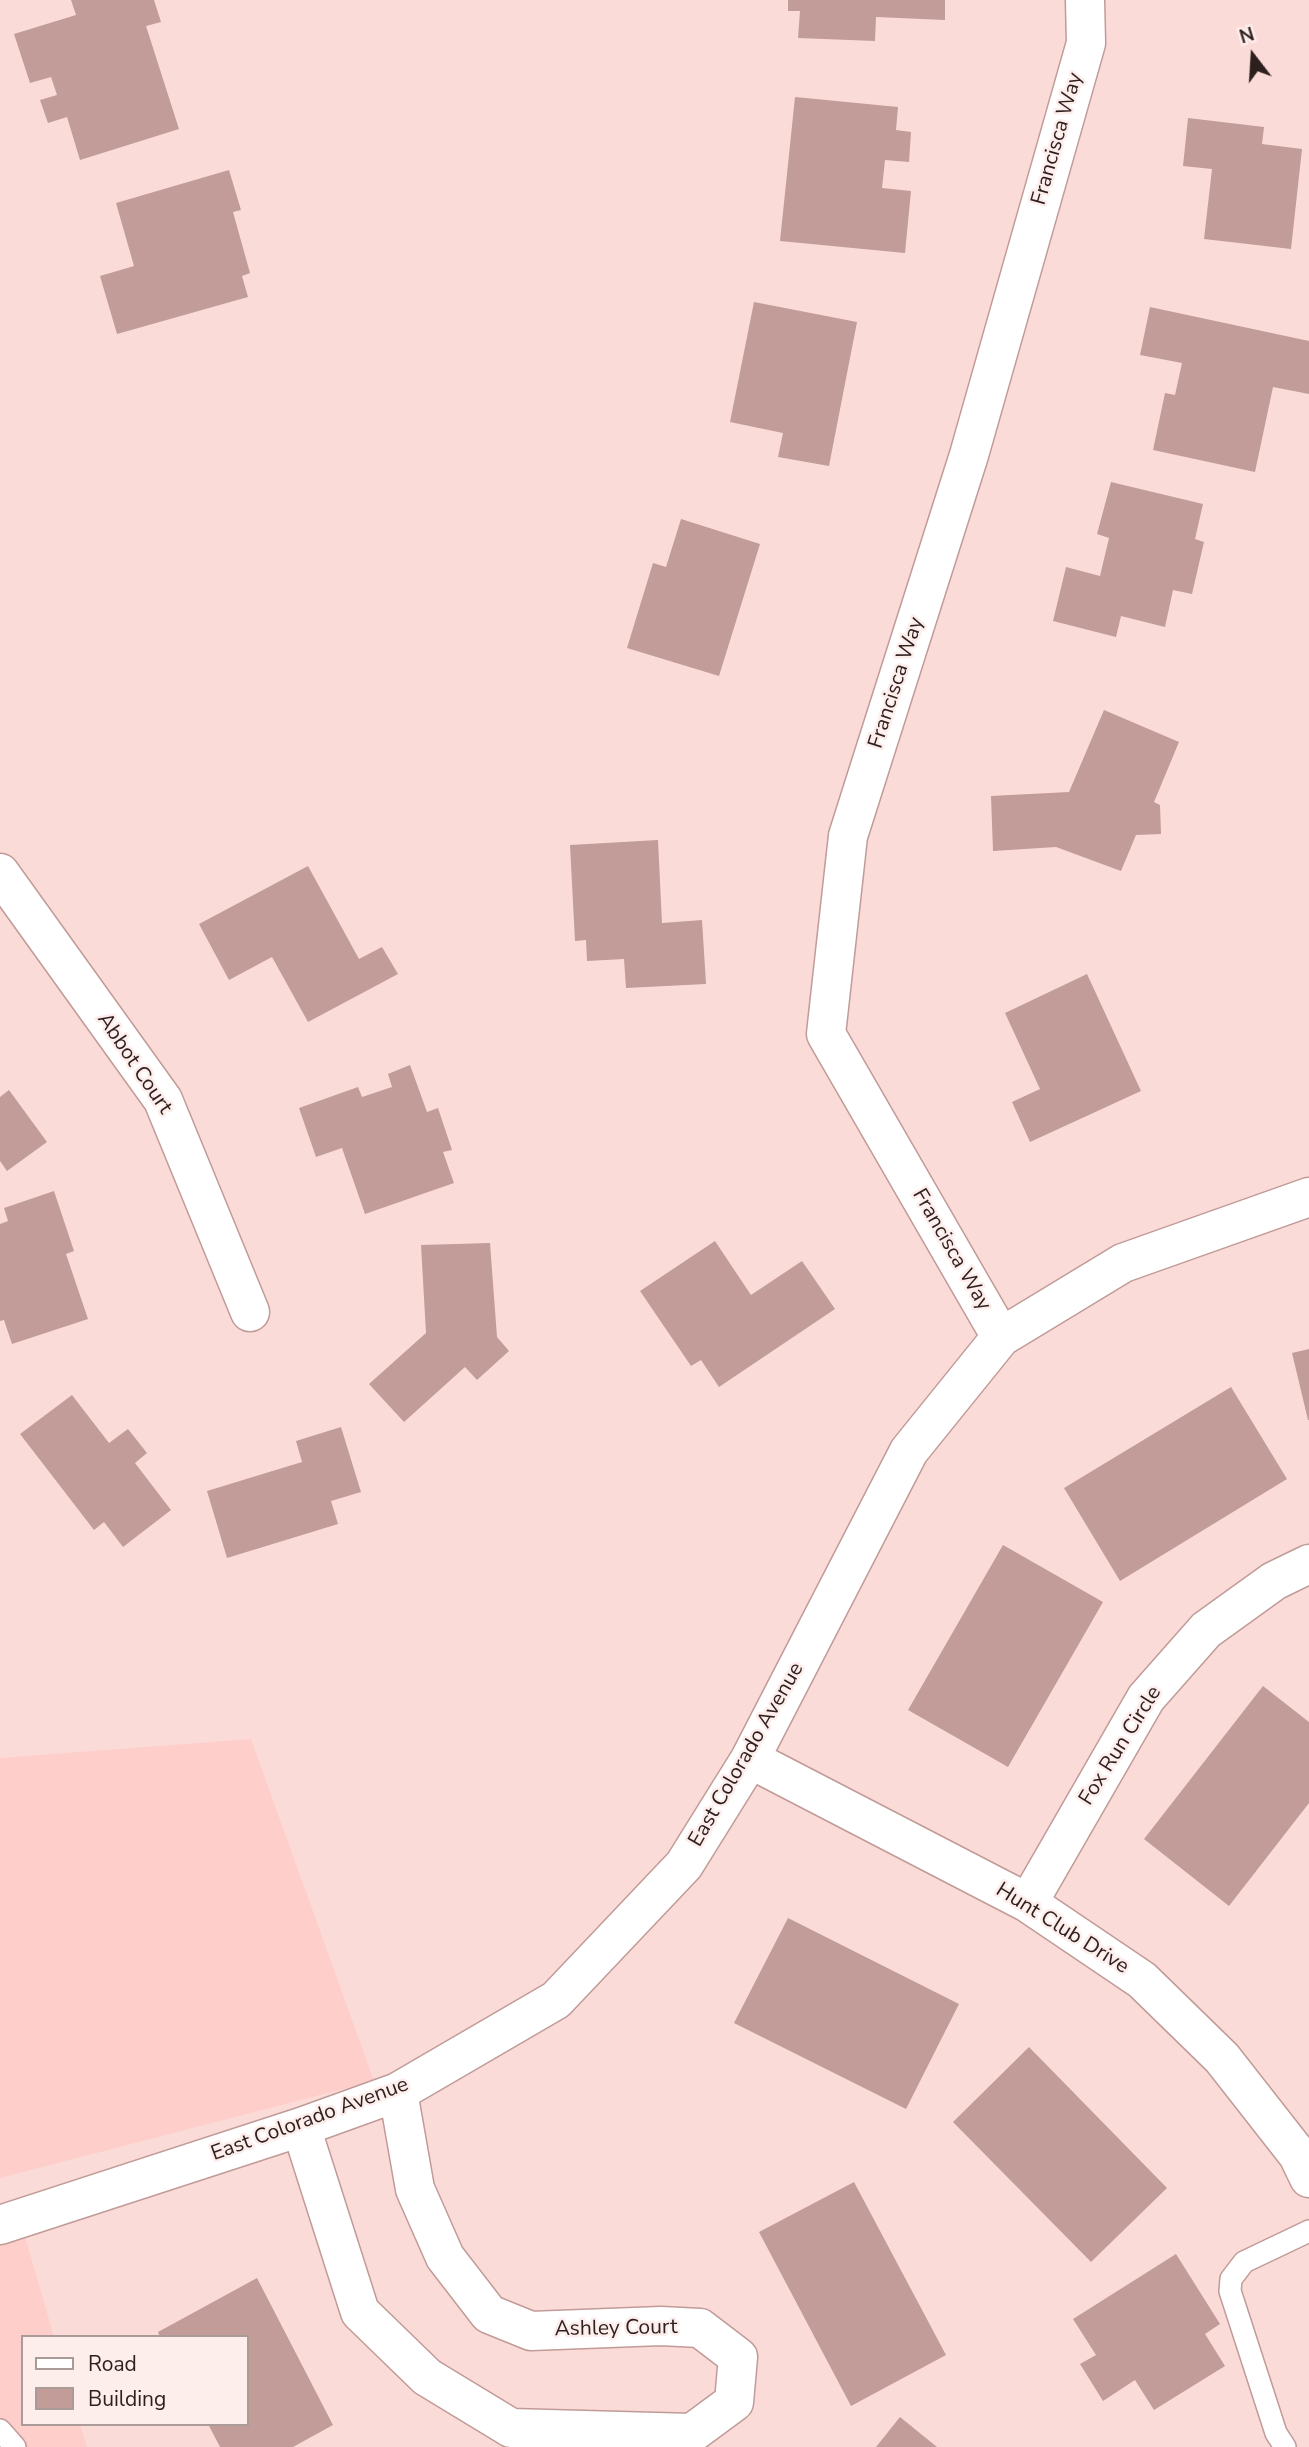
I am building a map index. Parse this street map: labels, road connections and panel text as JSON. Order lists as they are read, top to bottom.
{
  "streets": {
    "street": [
      "Francisca Way",
      "Abbot Court",
      "Fox Run Circle",
      "East Colorado Avenue",
      "Hunt Club Drive",
      "Ashley Court"
    ]
  },
  "crossings": [
    ["Francisca Way", "East Colorado Avenue"],
    ["Fox Run Circle", "Hunt Club Drive"],
    ["East Colorado Avenue", "Hunt Club Drive"],
    ["East Colorado Avenue", "Ashley Court"]
  ],
  "legend": ["Road", "Building"],
  "north": "top"
}
